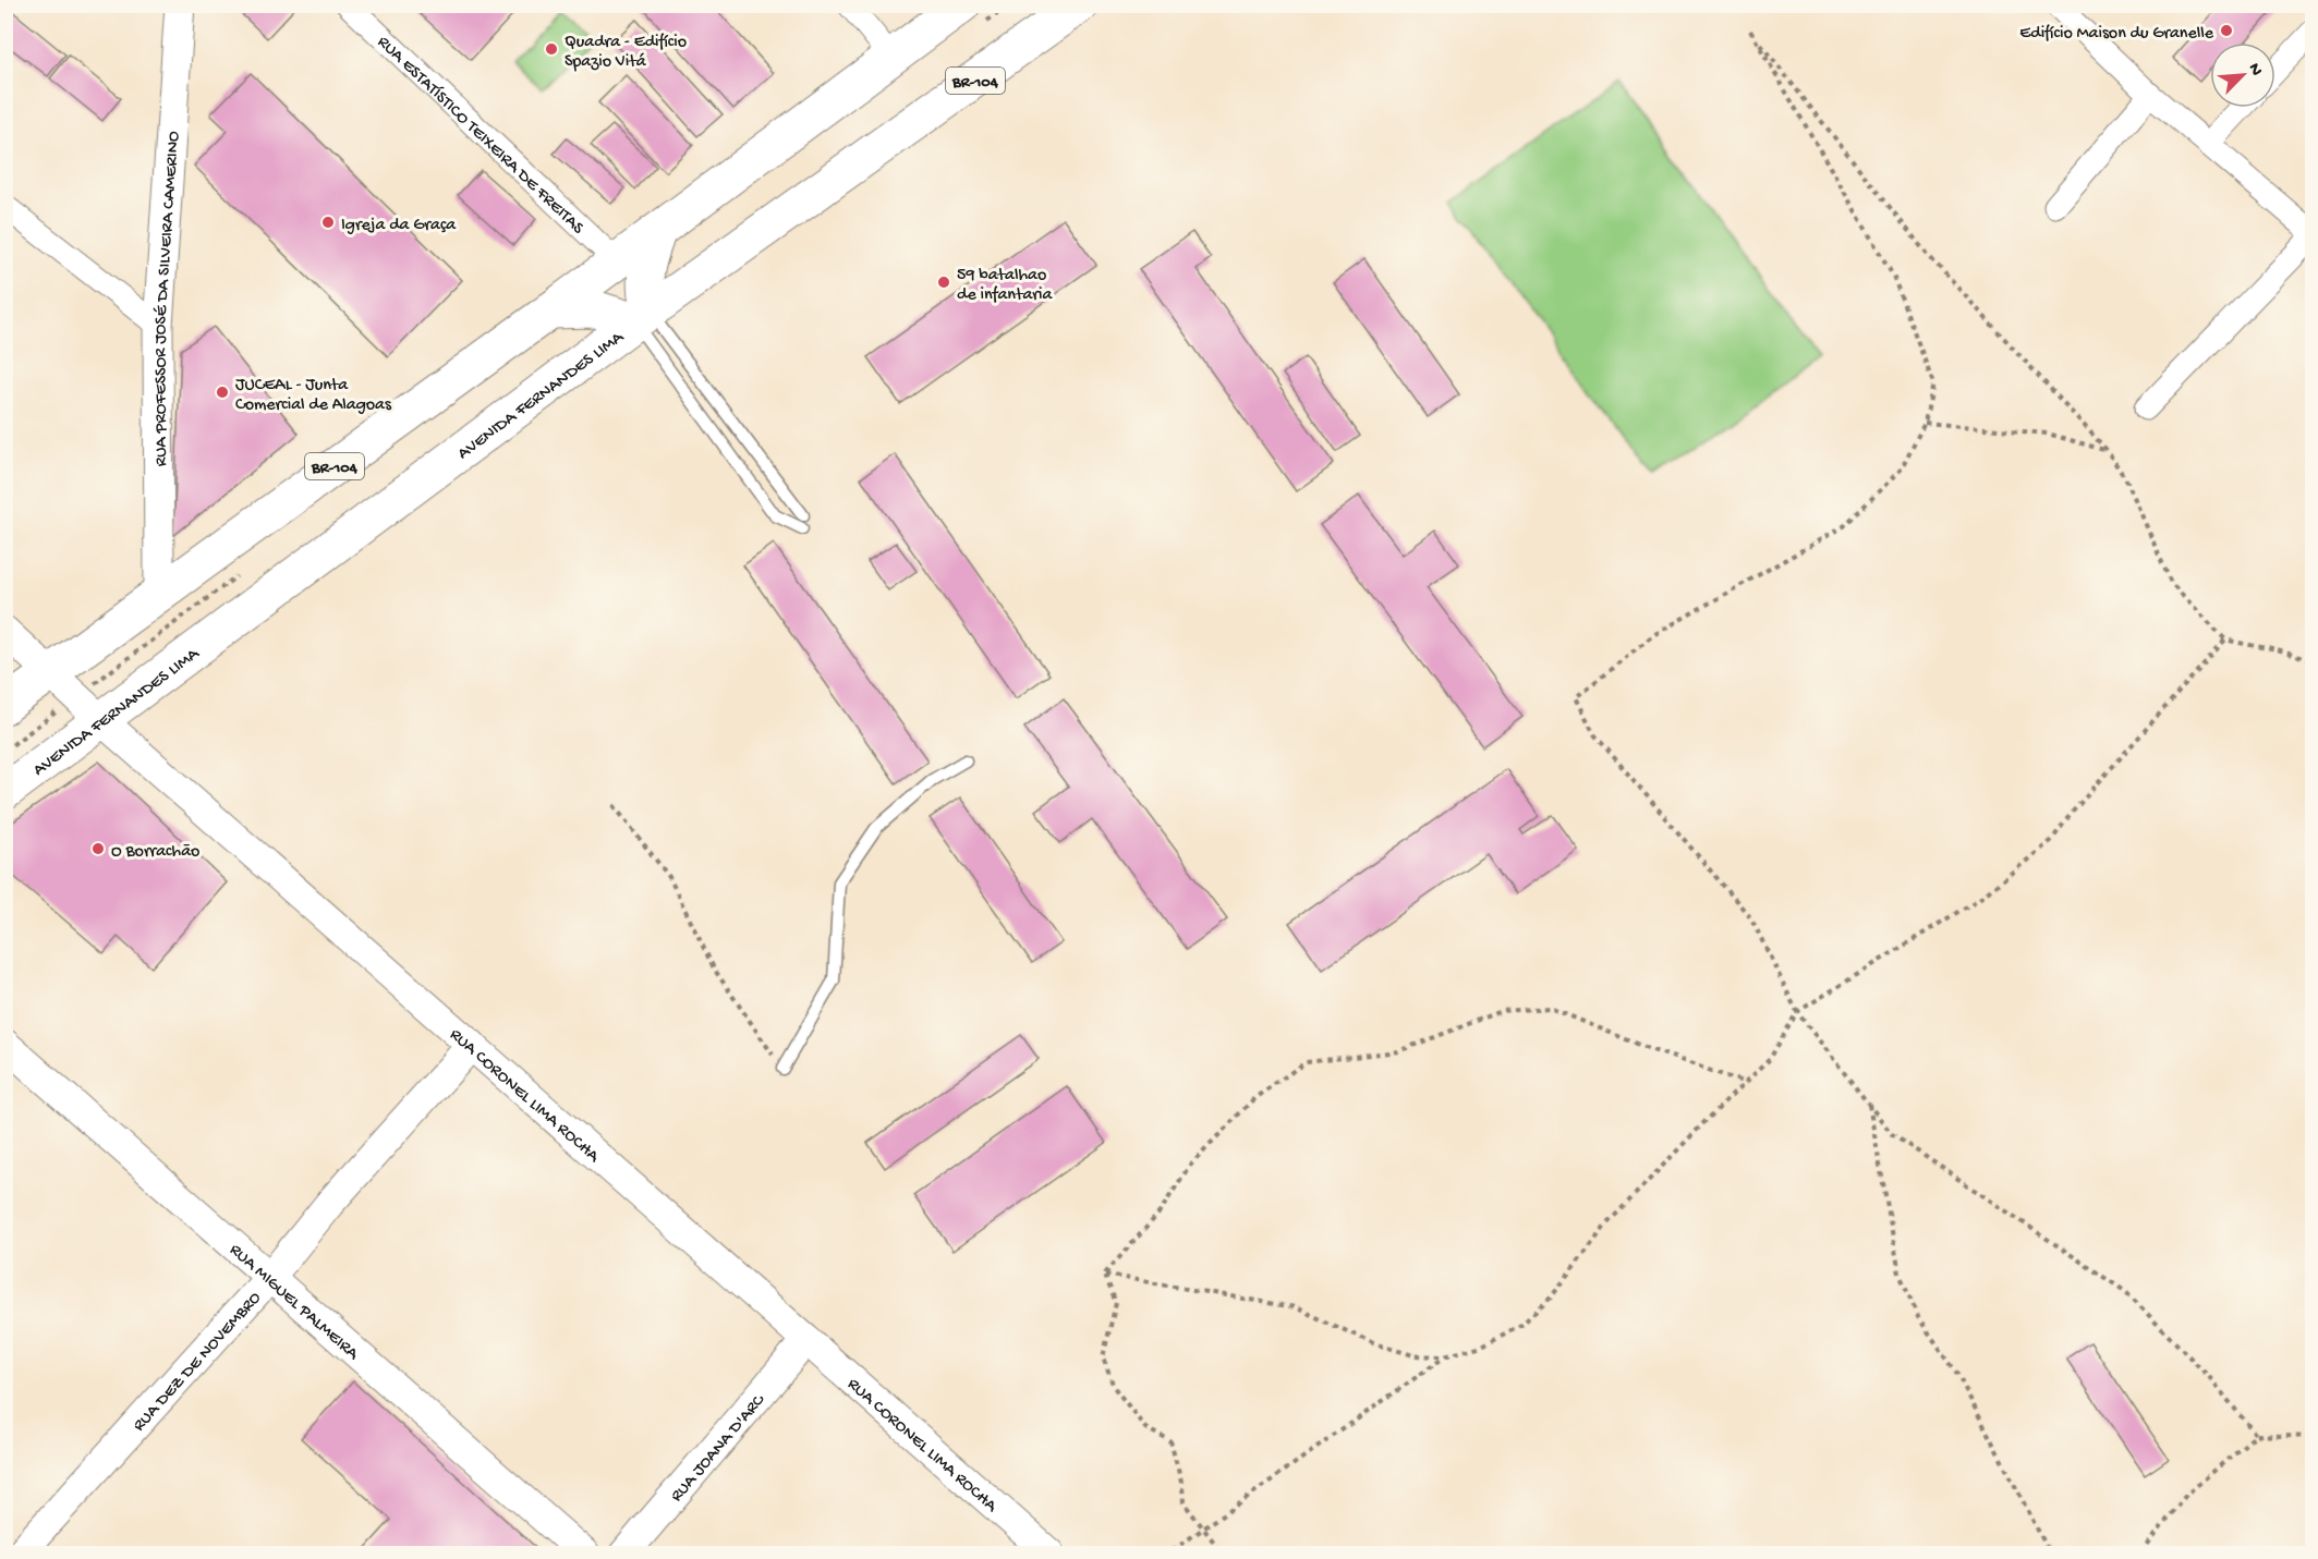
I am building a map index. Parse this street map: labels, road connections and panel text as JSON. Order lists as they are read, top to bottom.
{
  "streets": {
    "highway": ["BR-104", "AVENIDA FERNANDES LIMA"],
    "street": [
      "RUA ESTATÍSTICO TEIXEIRA DE FREITAS",
      "RUA PROFESSOR JOSÉ DA SILVEIRA CAMERINO",
      "RUA CORONEL LIMA ROCHA",
      "RUA MIGUEL PALMEIRA",
      "RUA DEZ DE NOVEMBRO",
      "RUA JOANA D'ARC"
    ]
  },
  "crossings": [
    ["BR-104", "RUA ESTATÍSTICO TEIXEIRA DE FREITAS"],
    ["BR-104", "RUA PROFESSOR JOSÉ DA SILVEIRA CAMERINO"],
    ["BR-104", "RUA CORONEL LIMA ROCHA"],
    ["AVENIDA FERNANDES LIMA", "RUA CORONEL LIMA ROCHA"],
    ["RUA CORONEL LIMA ROCHA", "RUA DEZ DE NOVEMBRO"],
    ["RUA CORONEL LIMA ROCHA", "RUA JOANA D'ARC"],
    ["RUA MIGUEL PALMEIRA", "RUA DEZ DE NOVEMBRO"]
  ],
  "places": [
    "Edifício Maison du Granelle",
    "Quadra - Edifício Spazio Vitá",
    "Igreja da Graça",
    "59 batalhao de infantaria",
    "JUCEAL - Junta Comercial de Alagoas",
    "O Borrachão"
  ],
  "north": "top right"
}
